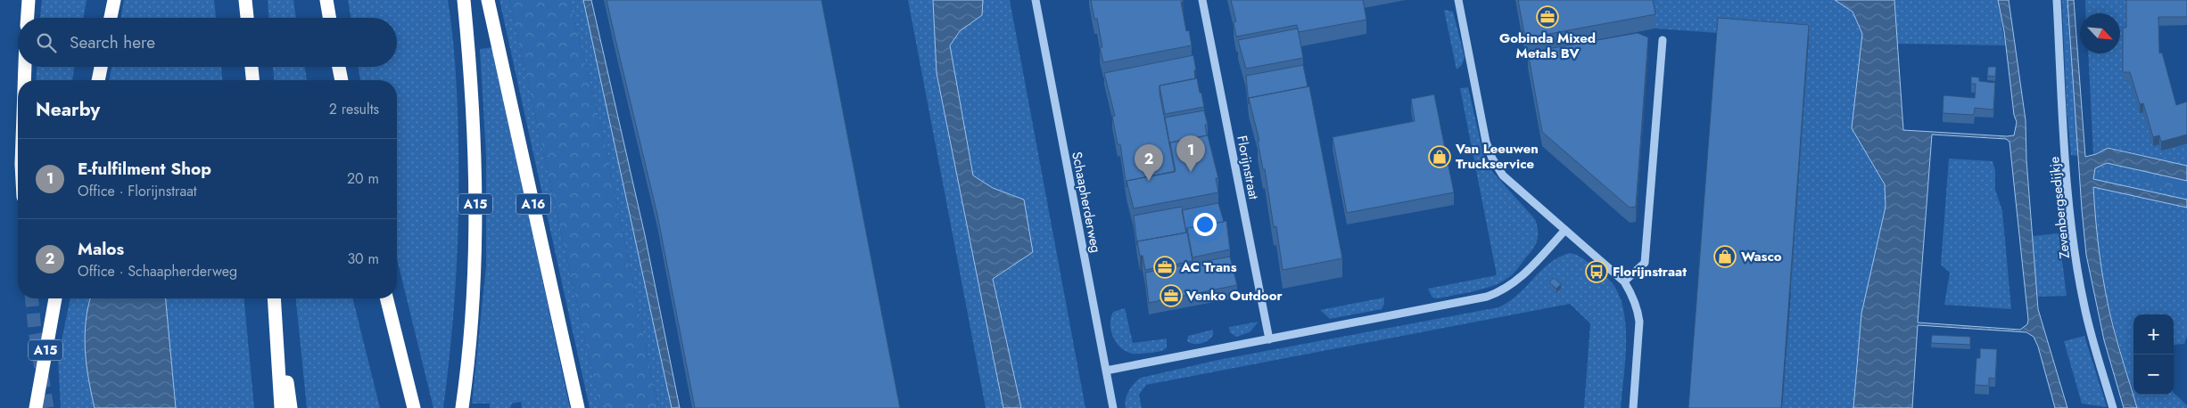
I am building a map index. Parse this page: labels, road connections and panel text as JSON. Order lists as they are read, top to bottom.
{
  "streets": {
    "highway": ["A15", "A16"],
    "street": ["Florijnstraat", "Schaapherderweg", "Zevenbergsedijkje"]
  },
  "places": {
    "office": ["Gobinda Mixed Metals BV", "AC Trans", "Venko Outdoor"],
    "shop": ["Van Leeuwen Truckservice", "Wasco"],
    "bus stop": ["Florijnstraat"]
  },
  "north": "bottom right",
  "page": {
    "search": "Search here",
    "heading": ["Nearby", "2 results"],
    "pins": ["1", "2"],
    "list": [
      {
        "mark": "1",
        "name": "E-fulfilment Shop",
        "note": "Office · Florijnstraat",
        "value": "20 m"
      },
      {
        "mark": "2",
        "name": "Malos",
        "note": "Office · Schaapherderweg",
        "value": "30 m"
      }
    ],
    "map_buttons": ["+", "−"]
  }
}
